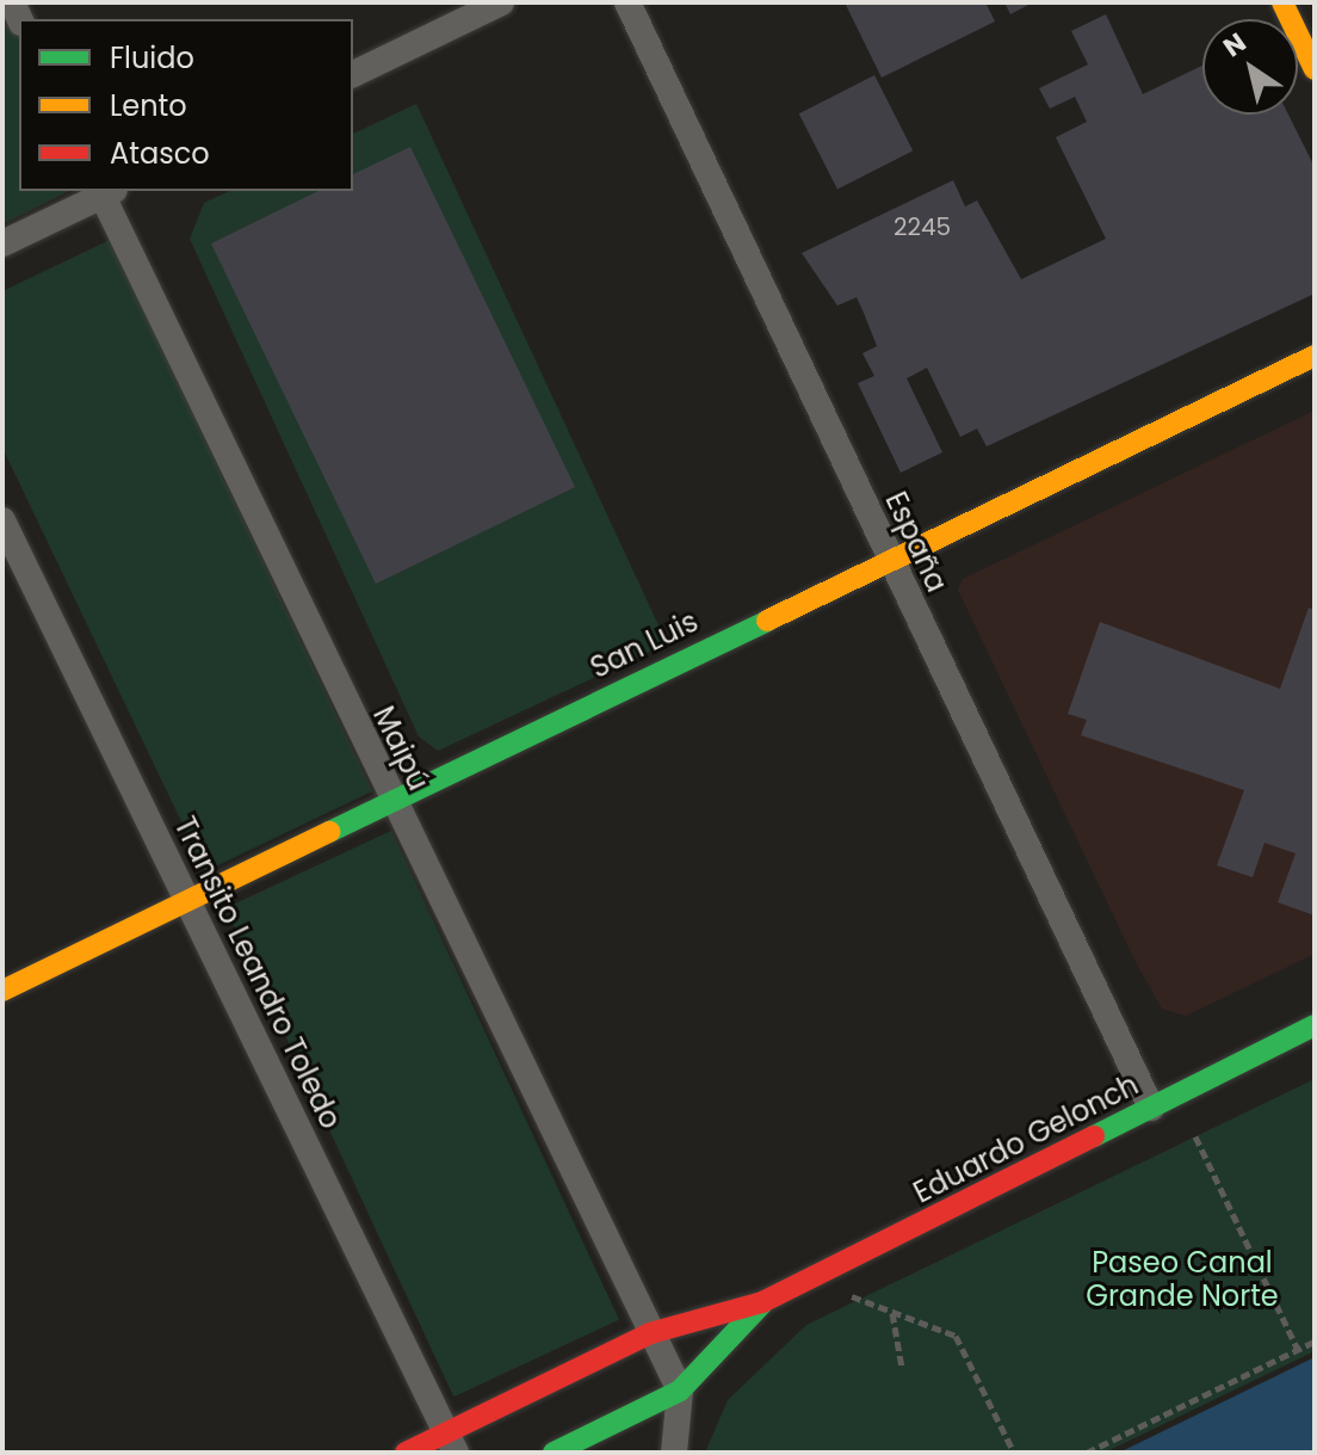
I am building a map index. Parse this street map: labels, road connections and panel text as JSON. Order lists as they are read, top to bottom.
{
  "streets": {
    "street": [
      "España",
      "San Luis",
      "Maipú",
      "Transito Leandro Toledo",
      "Eduardo Gelonch"
    ]
  },
  "crossings": [
    ["España", "San Luis"],
    ["España", "Eduardo Gelonch"],
    ["San Luis", "Maipú"],
    ["San Luis", "Transito Leandro Toledo"],
    ["Maipú", "Eduardo Gelonch"],
    ["Transito Leandro Toledo", "Eduardo Gelonch"]
  ],
  "parks": ["Paseo Canal Grande Norte"],
  "house_numbers": ["2245"],
  "legend": ["Fluido", "Lento", "Atasco"],
  "north": "top left"
}
